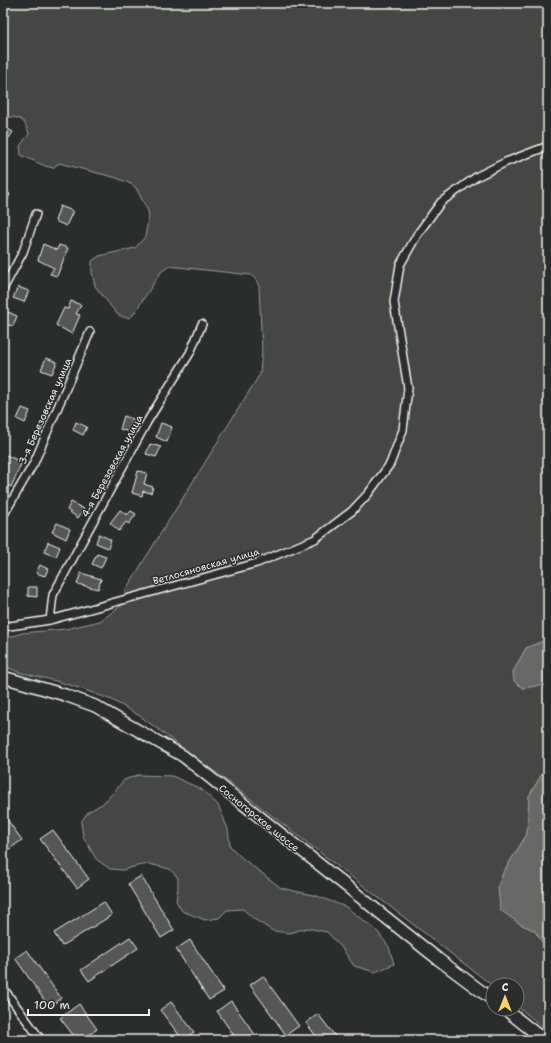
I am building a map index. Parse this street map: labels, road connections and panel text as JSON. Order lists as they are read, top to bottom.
{
  "streets": {
    "main road": ["Сосногорское шоссе"],
    "street": ["3-я Березовская улица", "4-я Березовская улица", "Ветлосяновская улица"]
  },
  "crossings": [
    ["4-я Березовская улица", "Ветлосяновская улица"]
  ],
  "scale_bar": "100 m",
  "north": "top"
}
